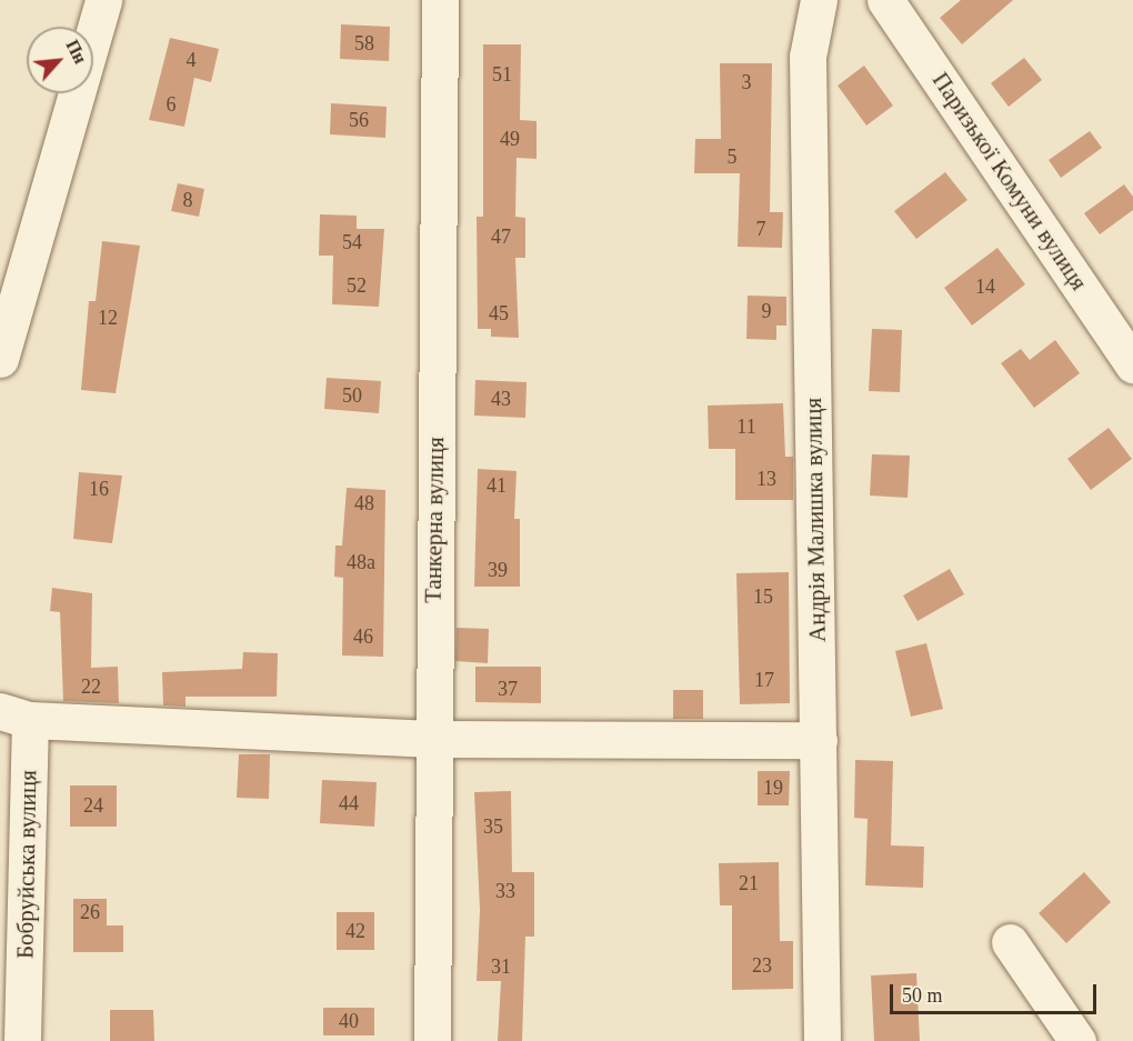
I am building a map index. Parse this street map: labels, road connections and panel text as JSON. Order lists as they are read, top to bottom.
{
  "streets": {
    "street": [
      "Паризької Комуни вулиця",
      "Танкерна вулиця",
      "Андрія Малишка вулиця",
      "Бобруйська вулиця"
    ]
  },
  "house_numbers": [
    "58",
    "4",
    "51",
    "3",
    "6",
    "56",
    "49",
    "5",
    "8",
    "7",
    "47",
    "54",
    "52",
    "14",
    "9",
    "45",
    "12",
    "50",
    "43",
    "11",
    "13",
    "41",
    "16",
    "48",
    "48а",
    "39",
    "15",
    "46",
    "17",
    "22",
    "37",
    "19",
    "44",
    "24",
    "35",
    "21",
    "33",
    "26",
    "42",
    "23",
    "31",
    "40"
  ],
  "scale_bar": "50 m",
  "north": "top right"
}
